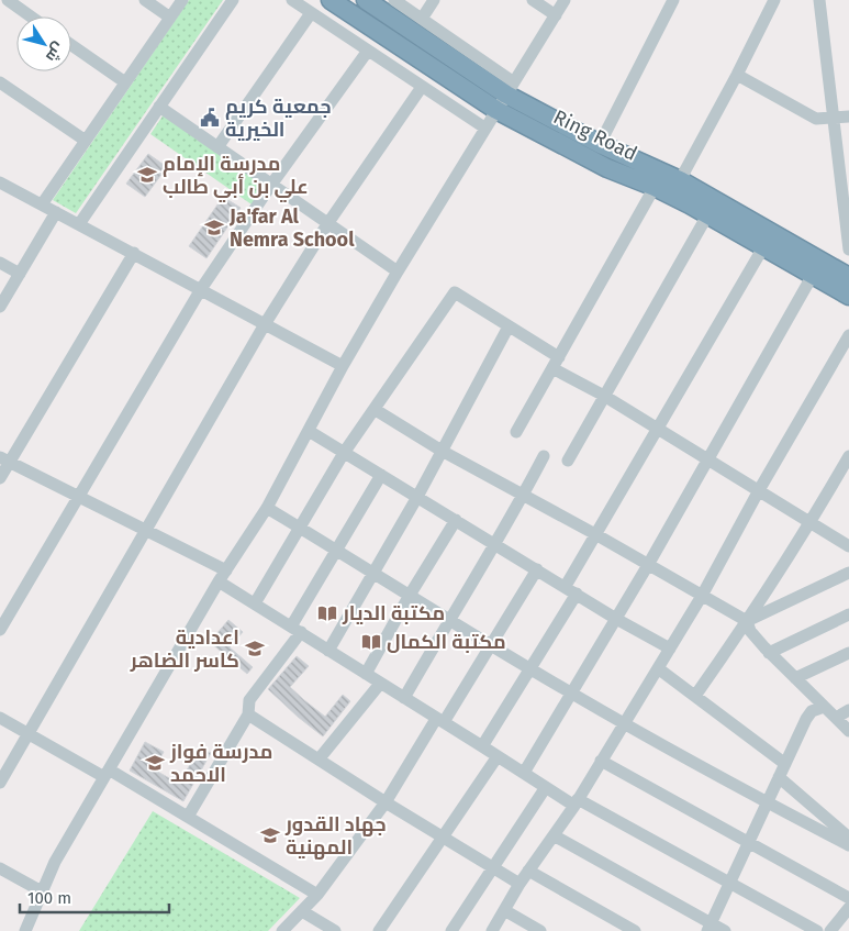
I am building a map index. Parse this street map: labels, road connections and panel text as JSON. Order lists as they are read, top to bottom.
{
  "streets": {
    "highway": ["Ring Road"]
  },
  "places": {
    "public building": ["جمعية كريم الخيرية"],
    "school or university": [
      "مدرسة الإمام علي بن أبي طالب",
      "Ja'far Al Nemra School",
      "اعدادية كاسر الضاهر",
      "مدرسة فواز الاحمد",
      "جهاد القدور المهنية"
    ],
    "library": ["مكتبة الديار", "مكتبة الكمال"]
  },
  "scale_bar": "100 m",
  "north": "bottom right"
}
